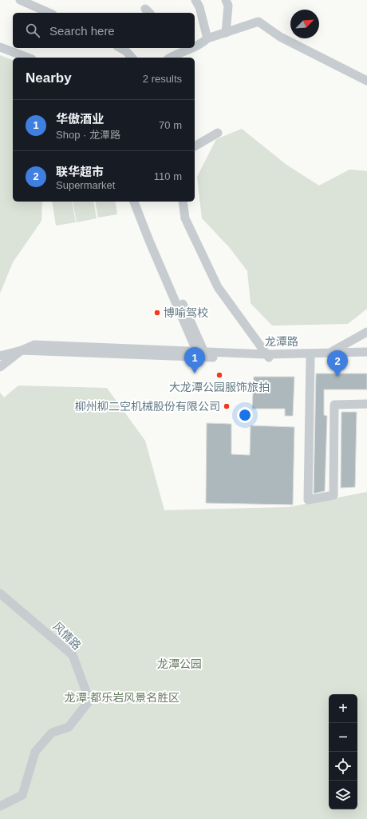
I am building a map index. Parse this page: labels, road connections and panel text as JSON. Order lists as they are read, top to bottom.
{
  "streets": {
    "street": ["龙潭路", "风情路"]
  },
  "parks": ["龙潭公园", "龙潭-都乐岩风景名胜区"],
  "places": ["博喻驾校", "大龙潭公园服饰旅拍", "柳州柳二空机械股份有限公司"],
  "north": "top right",
  "page": {
    "search": "Search here",
    "heading": ["Nearby", "2 results"],
    "list": [
      {
        "mark": "1",
        "name": "华傲酒业",
        "note": "Shop · 龙潭路",
        "value": "70 m"
      },
      {
        "mark": "2",
        "name": "联华超市",
        "note": "Supermarket",
        "value": "110 m"
      }
    ],
    "pins": ["1", "2"],
    "map_buttons": ["+", "−"]
  }
}
